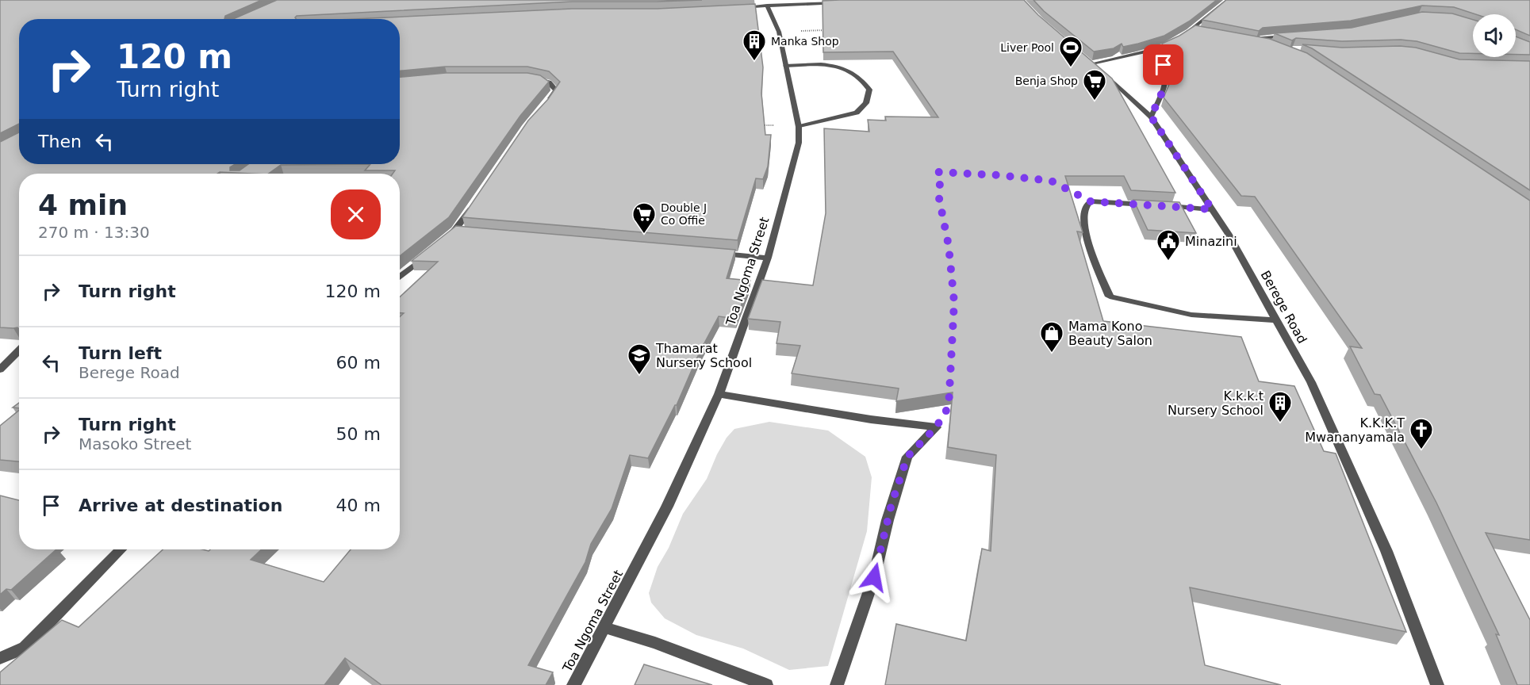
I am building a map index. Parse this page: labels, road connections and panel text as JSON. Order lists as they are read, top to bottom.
{
  "streets": {
    "street": ["Toa Ngoma Street", "Berege Road"]
  },
  "places": {
    "building": ["Manka Shop", "K.k.k.t Nursery School"],
    "sports": ["Liver Pool"],
    "supermarket": ["Benja Shop", "Double J Co Offie"],
    "public building": ["Minazini"],
    "shop": ["Mama Kono Beauty Salon"],
    "school or university": ["Thamarat Nursery School"],
    "church": ["K.K.K.T Mwananyamala"]
  },
  "page": {
    "turn": ["120 m", "Turn right"],
    "then": "Then",
    "heading": ["4 min", "270 m · 13:30"],
    "list": [
      {
        "name": "Turn right",
        "value": "120 m"
      },
      {
        "name": "Turn left",
        "note": "Berege Road",
        "value": "60 m"
      },
      {
        "name": "Turn right",
        "note": "Masoko Street",
        "value": "50 m"
      },
      {
        "name": "Arrive at destination",
        "value": "40 m"
      }
    ]
  }
}
